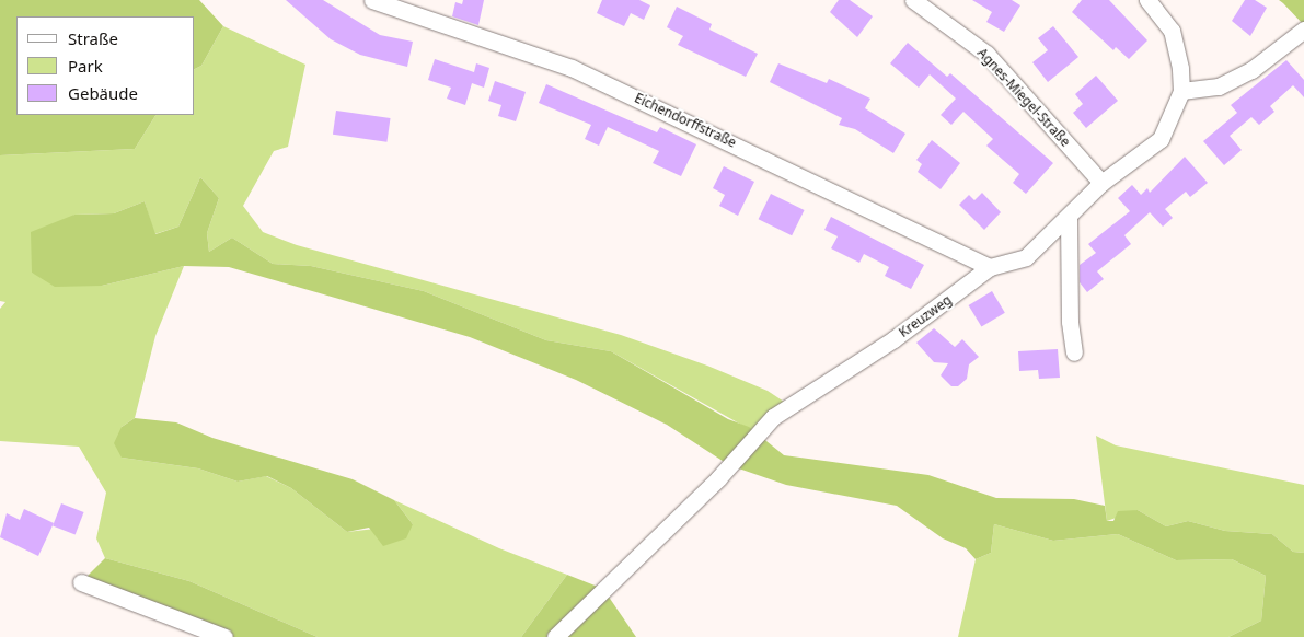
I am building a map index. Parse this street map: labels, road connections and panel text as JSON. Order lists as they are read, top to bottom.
{
  "streets": {
    "street": ["Agnes-Miegel-Straße", "Eichendorffstraße", "Kreuzweg"]
  },
  "crossings": [
    ["Agnes-Miegel-Straße", "Kreuzweg"],
    ["Eichendorffstraße", "Kreuzweg"]
  ],
  "legend": ["Straße", "Park", "Gebäude"]
}
